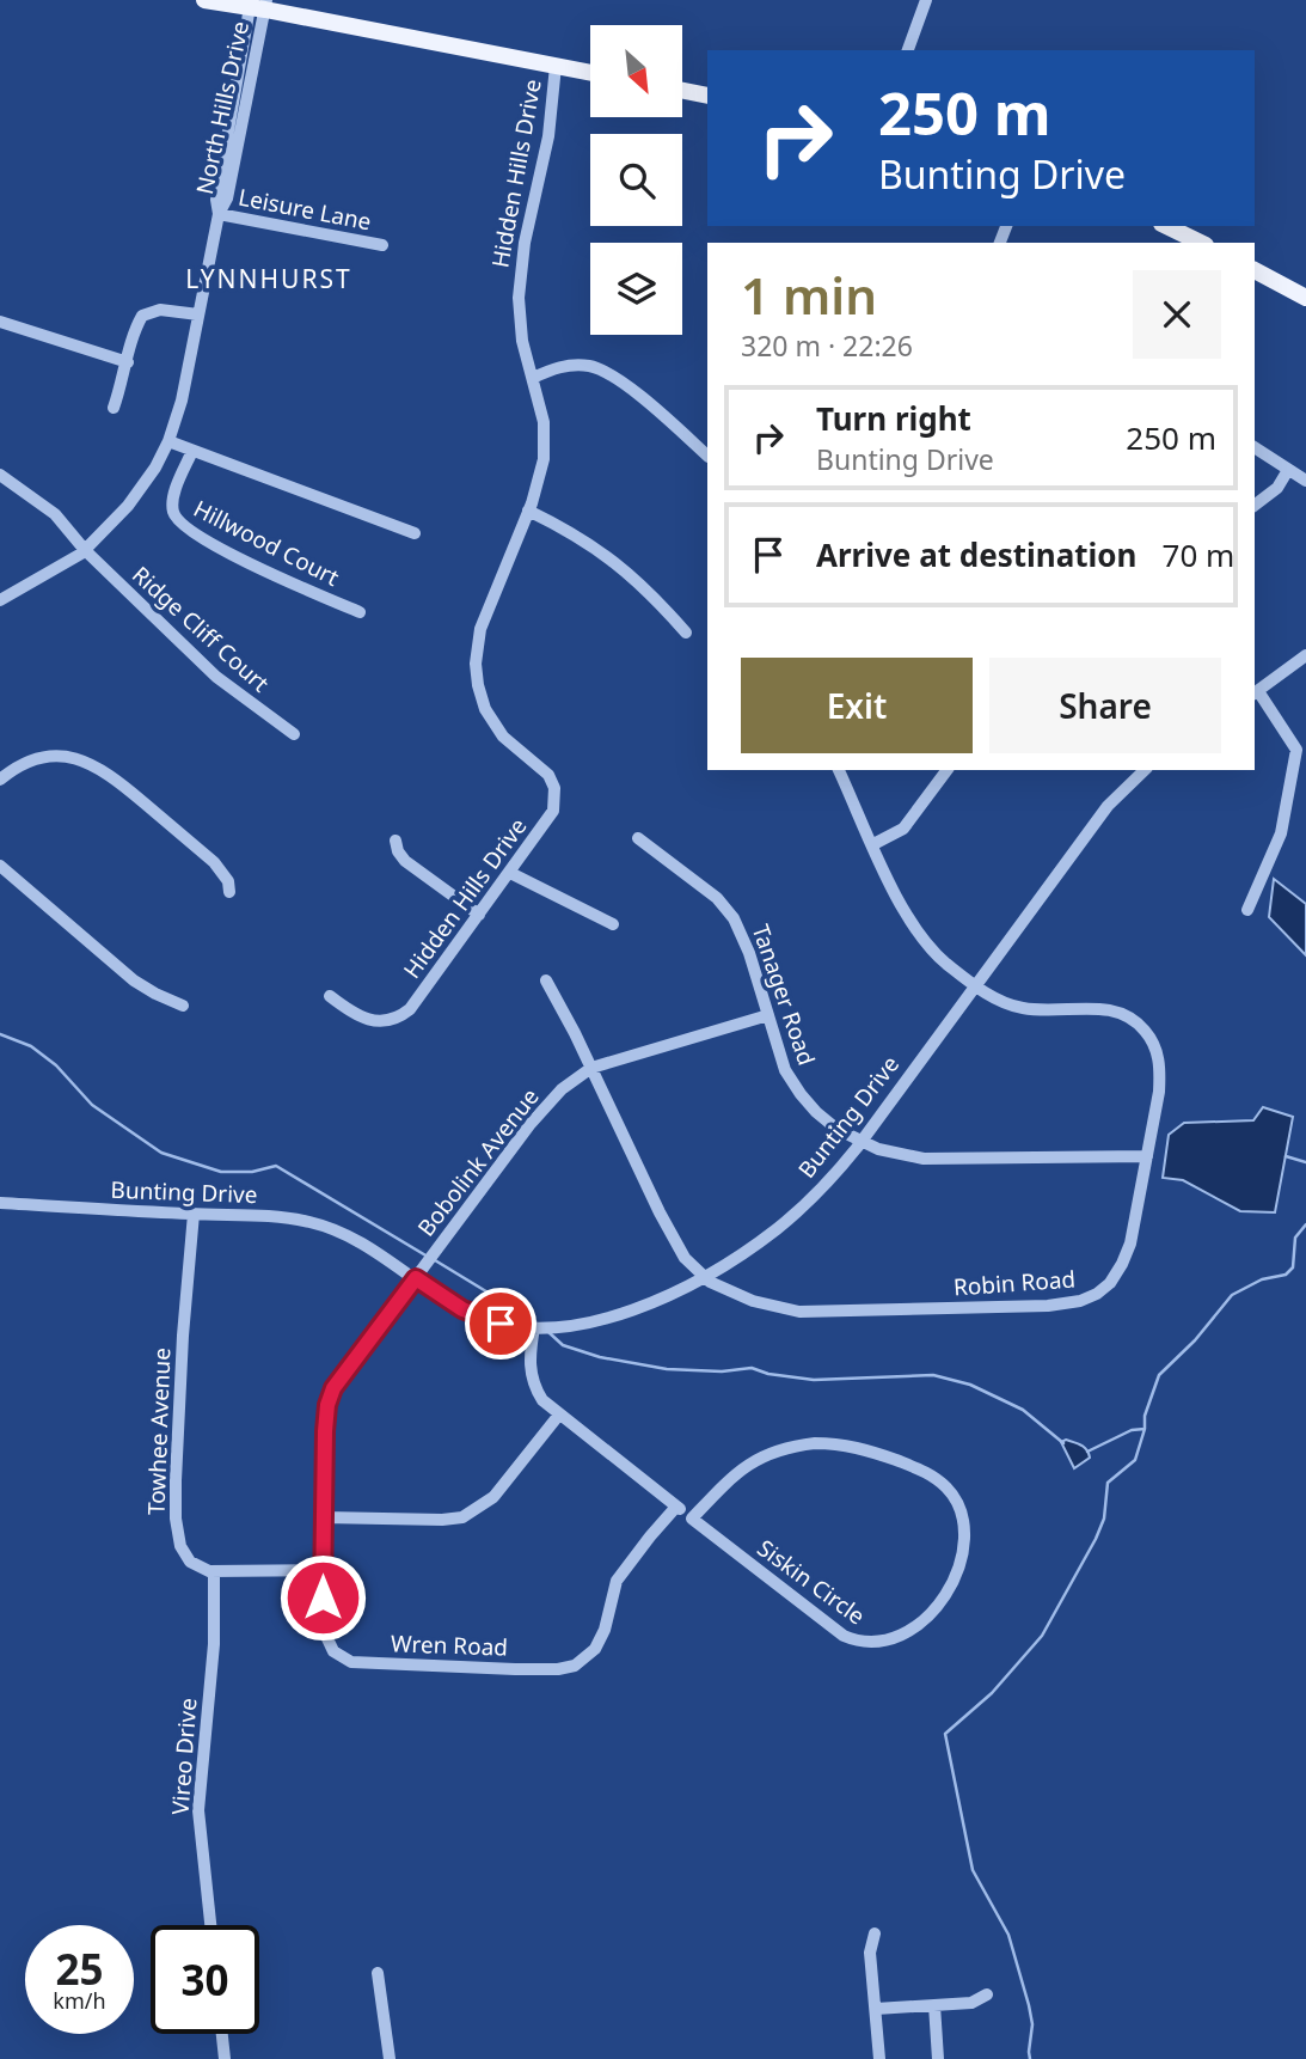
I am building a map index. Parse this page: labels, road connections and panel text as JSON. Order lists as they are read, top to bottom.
{
  "streets": {
    "street": [
      "North Hills Drive",
      "Hidden Hills Drive",
      "Leisure Lane",
      "Hillwood Court",
      "Ridge Cliff Court",
      "Tanager Road",
      "Bunting Drive",
      "Bobolink Avenue",
      "Robin Road",
      "Towhee Avenue",
      "Siskin Circle",
      "Wren Road",
      "Vireo Drive"
    ]
  },
  "crossings": [
    ["North Hills Drive", "Leisure Lane"],
    ["North Hills Drive", "Ridge Cliff Court"],
    ["Tanager Road", "Bunting Drive"],
    ["Tanager Road", "Bobolink Avenue"],
    ["Tanager Road", "Robin Road"],
    ["Bunting Drive", "Bobolink Avenue"],
    ["Bunting Drive", "Robin Road"],
    ["Bunting Drive", "Towhee Avenue"],
    ["Bunting Drive", "Siskin Circle"],
    ["Bunting Drive", "Wren Road"],
    ["Bobolink Avenue", "Robin Road"],
    ["Bobolink Avenue", "Wren Road"],
    ["Towhee Avenue", "Vireo Drive"],
    ["Siskin Circle", "Wren Road"]
  ],
  "districts": ["LYNNHURST"],
  "north": "bottom right",
  "page": {
    "turn": ["250 m", "Bunting Drive"],
    "heading": ["1 min", "320 m · 22:26"],
    "list": [
      {
        "name": "Turn right",
        "note": "Bunting Drive",
        "value": "250 m"
      },
      {
        "name": "Arrive at destination",
        "value": "70 m"
      }
    ],
    "buttons": ["Exit", "Share"],
    "speed": "25 km/h",
    "limit": "30"
  }
}
